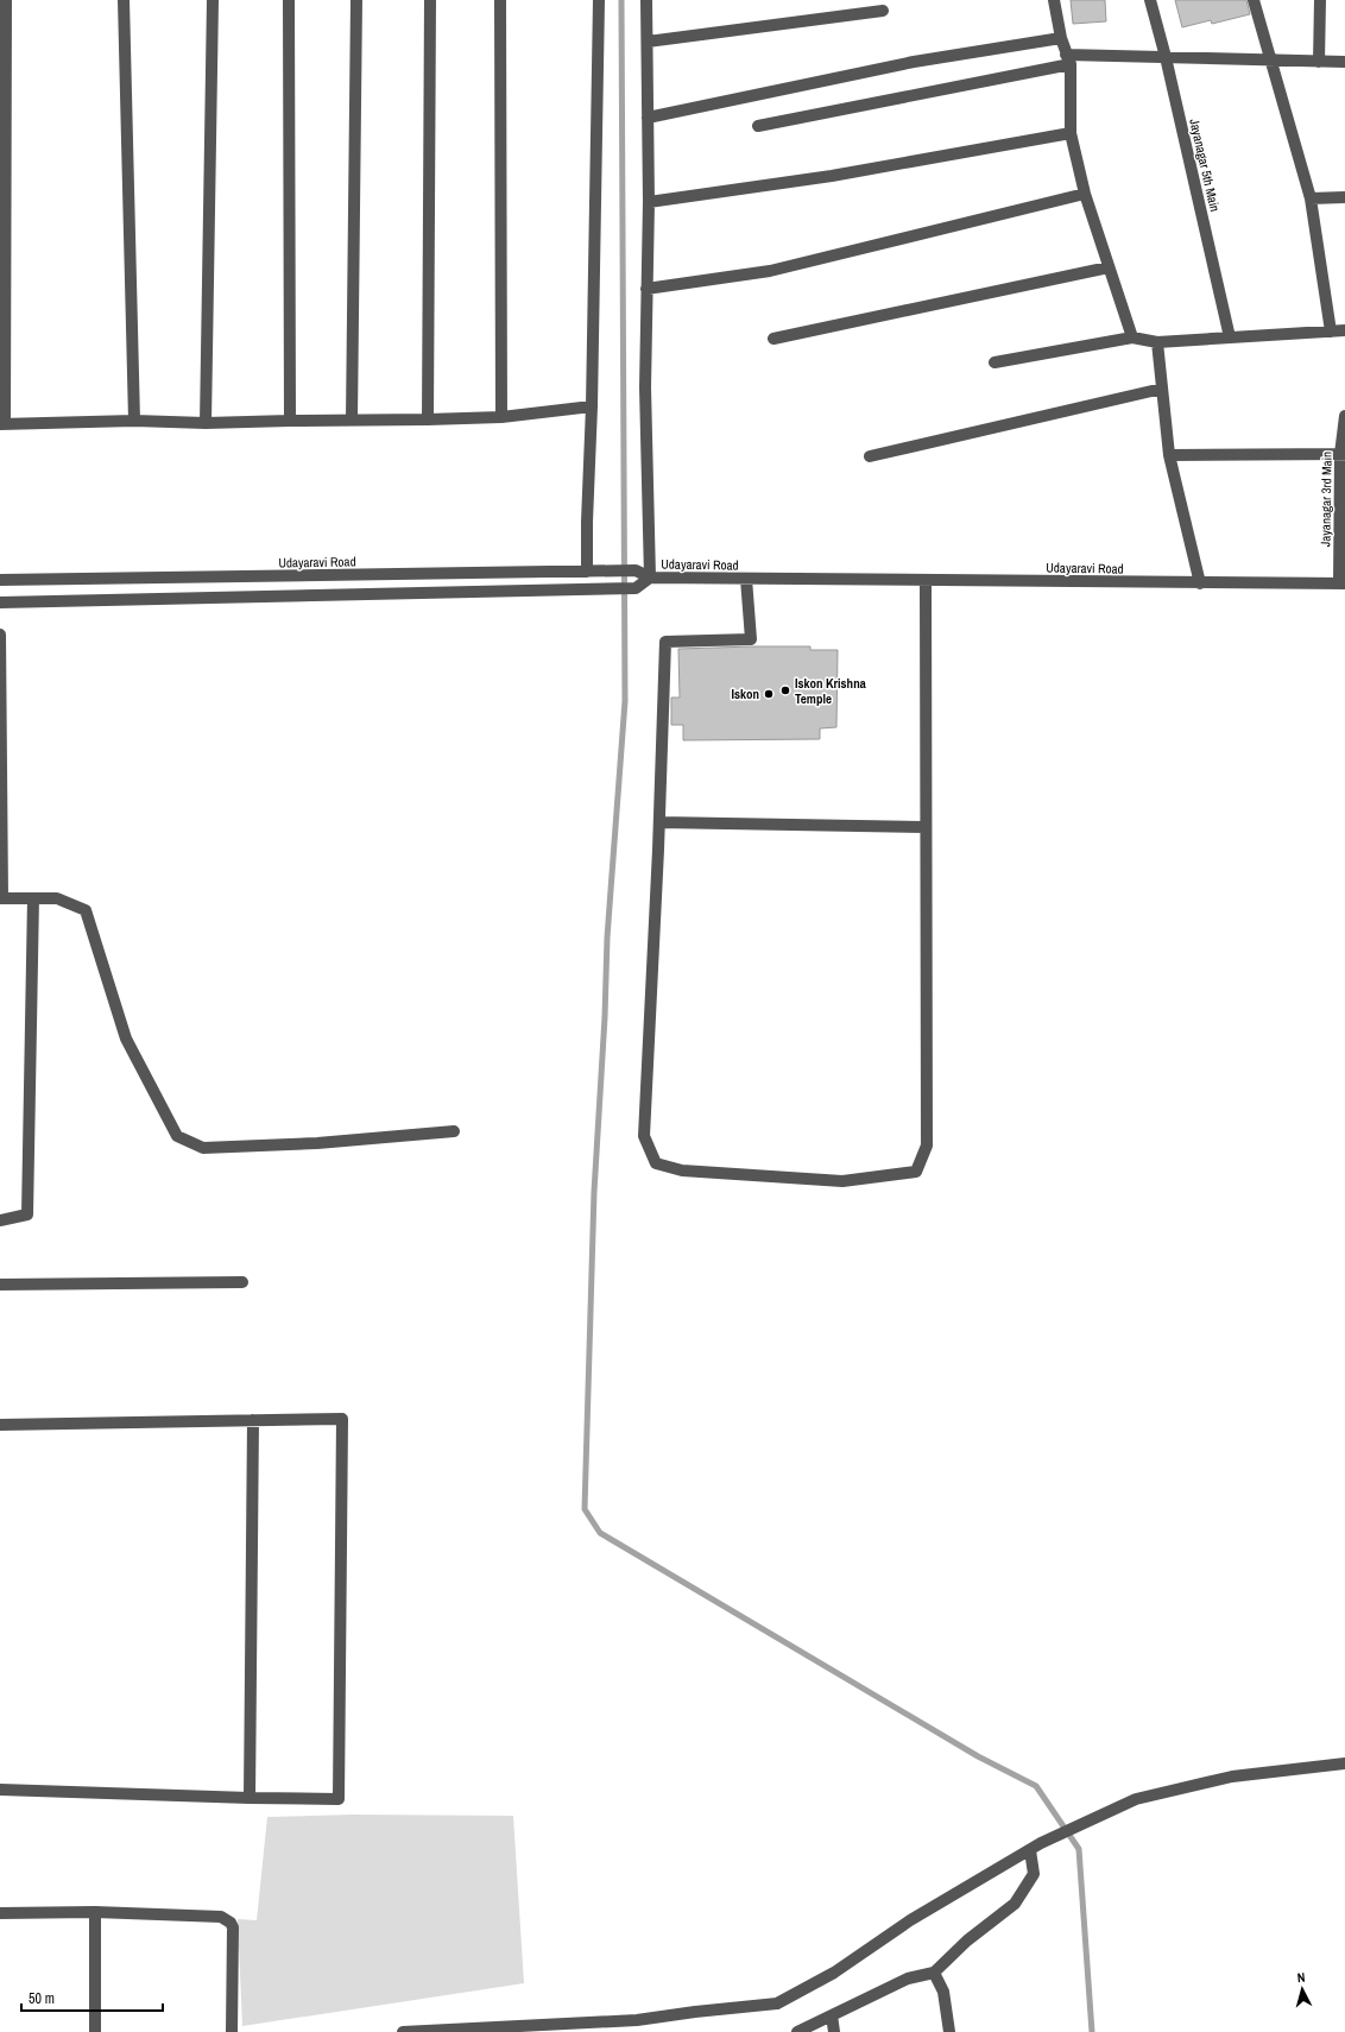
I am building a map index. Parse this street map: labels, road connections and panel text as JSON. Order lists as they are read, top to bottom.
{
  "streets": {
    "street": ["Jayanagar 5th Main", "Jayanagar 3rd Main", "Udayaravi Road"]
  },
  "crossings": [
    ["Jayanagar 3rd Main", "Udayaravi Road"]
  ],
  "places": ["Iskon Krishna Temple", "Iskon"],
  "scale_bar": "50 m",
  "north": "top"
}
